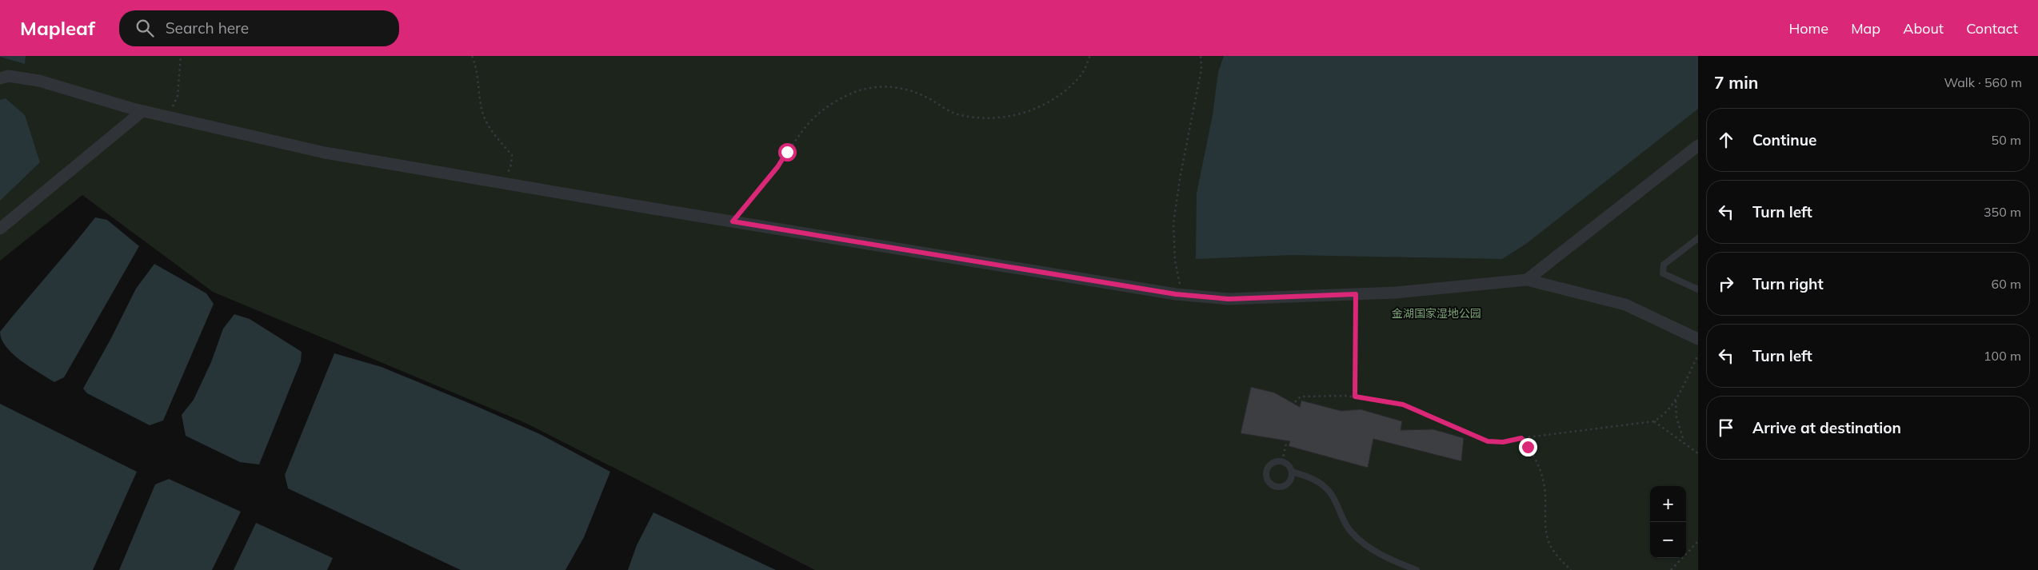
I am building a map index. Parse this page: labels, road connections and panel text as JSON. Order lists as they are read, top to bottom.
{
  "parks": ["金湖国家湿地公园"],
  "page": {
    "header": "Mapleaf",
    "search": "Search here",
    "nav": [
      "Home",
      "Map",
      "About",
      "Contact"
    ],
    "heading": ["7 min", "Walk · 560 m"],
    "list": [
      ["Continue", "50 m"],
      ["Turn left", "350 m"],
      ["Turn right", "60 m"],
      ["Turn left", "100 m"],
      "Arrive at destination"
    ],
    "map_buttons": ["+", "−"]
  }
}
